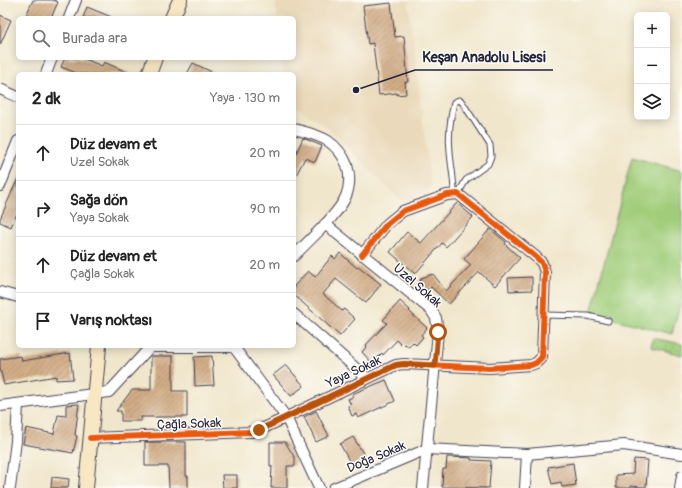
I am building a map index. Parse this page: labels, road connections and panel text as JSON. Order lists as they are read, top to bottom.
{
  "streets": {
    "street": [
      "Uzel Sokak",
      "Yaya Sokak",
      "Çağla Sokak",
      "Doğa Sokak"
    ]
  },
  "crossings": [
    ["Uzel Sokak", "Yaya Sokak"],
    ["Uzel Sokak", "Doğa Sokak"],
    ["Yaya Sokak", "Çağla Sokak"]
  ],
  "places": ["Keşan Anadolu Lisesi"],
  "page": {
    "map_buttons": ["+", "−"],
    "search": "Burada ara",
    "heading": ["2 dk", "Yaya · 130 m"],
    "list": [
      ["Düz devam et", "Uzel Sokak", "20 m"],
      ["Sağa dön", "Yaya Sokak", "90 m"],
      ["Düz devam et", "Çağla Sokak", "20 m"],
      "Varış noktası"
    ]
  }
}
